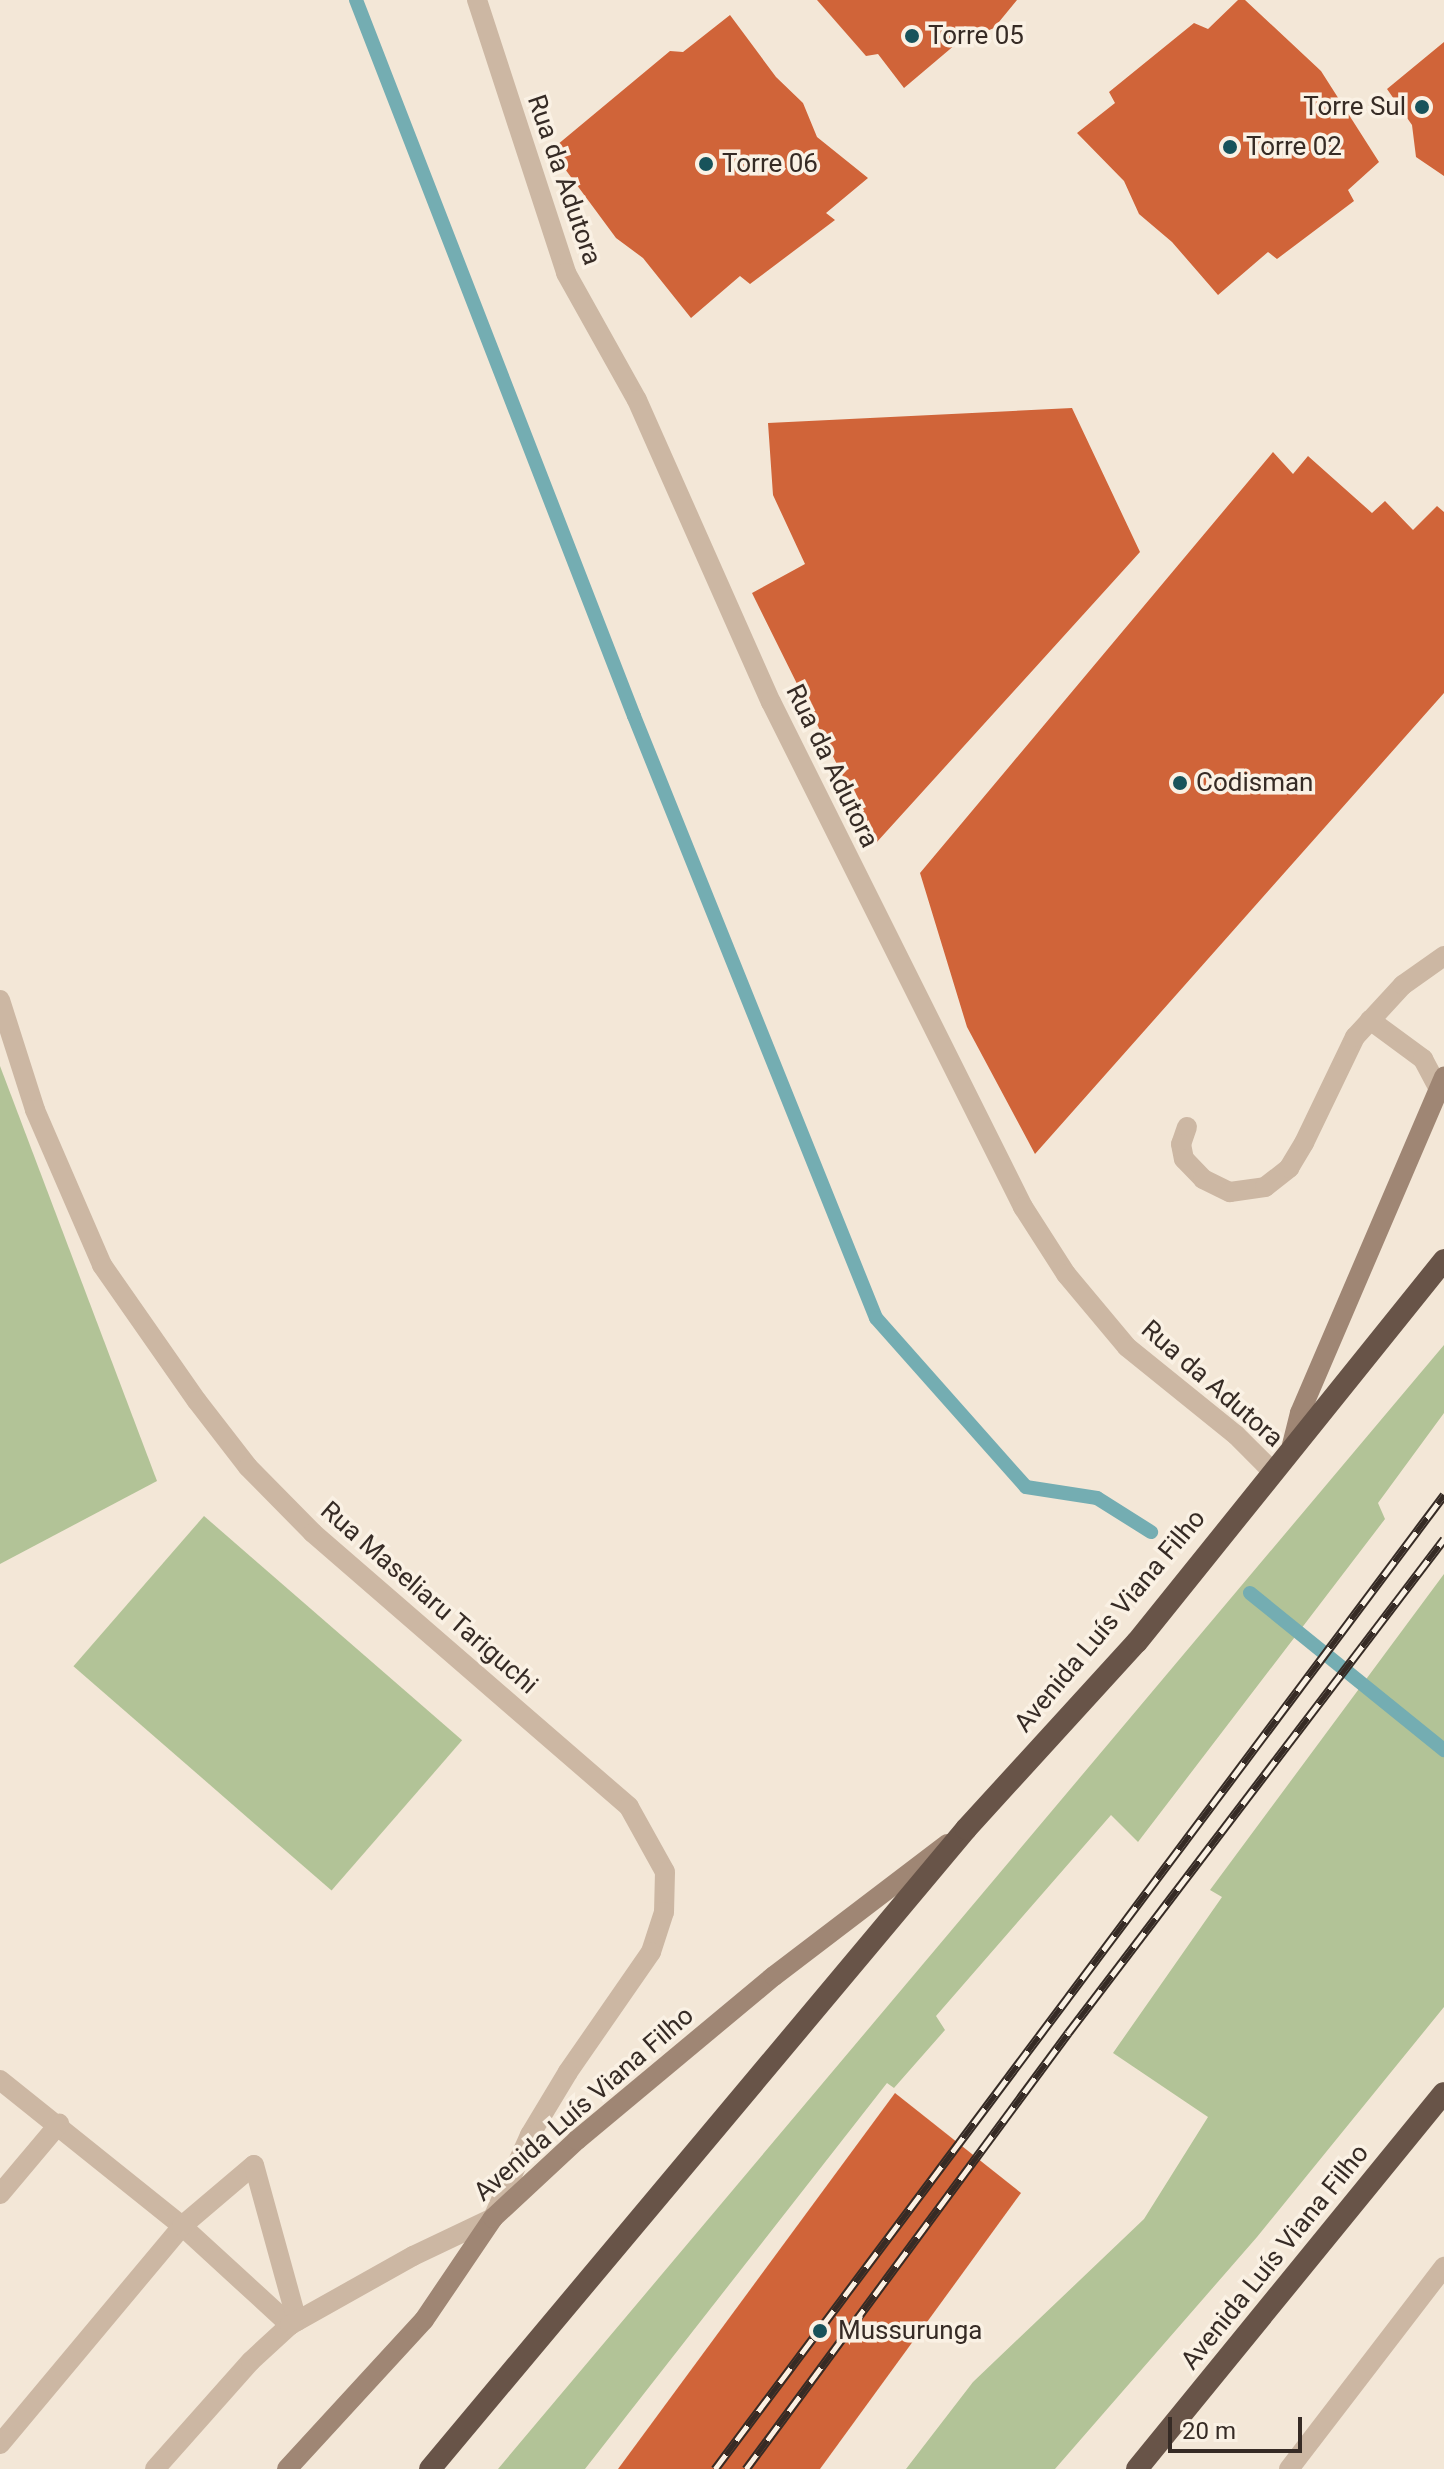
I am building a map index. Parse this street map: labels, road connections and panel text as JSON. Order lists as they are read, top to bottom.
{
  "streets": {
    "highway": ["Avenida Luís Viana Filho"],
    "street": ["Rua da Adutora", "Rua Maseliaru Tariguchi"]
  },
  "crossings": [
    ["Rua da Adutora", "Avenida Luís Viana Filho"],
    ["Rua Maseliaru Tariguchi", "Avenida Luís Viana Filho"]
  ],
  "places": [
    "Torre 05",
    "Torre Sul",
    "Torre 02",
    "Torre 06",
    "Codisman",
    "Mussurunga"
  ],
  "scale_bar": "20 m"
}
